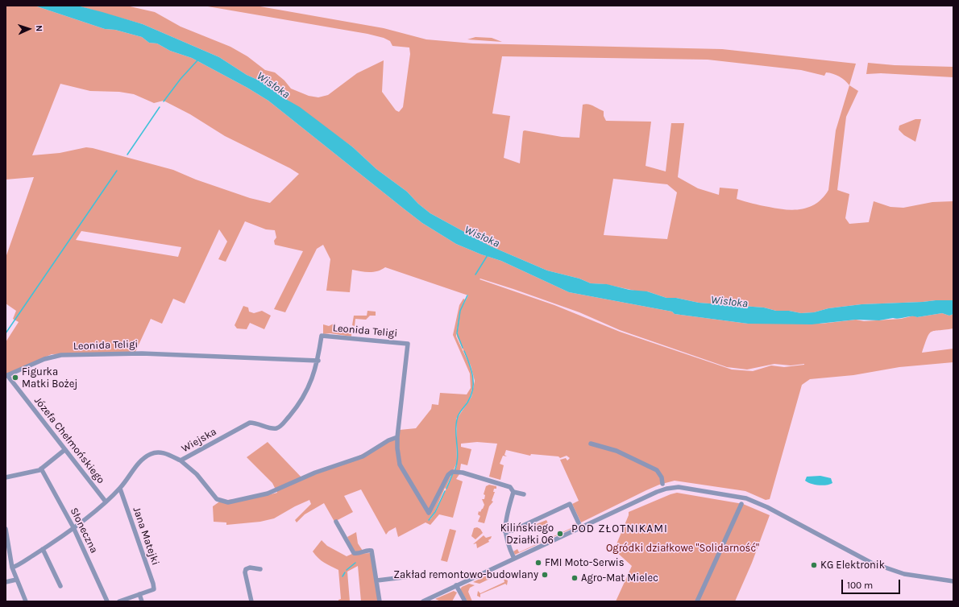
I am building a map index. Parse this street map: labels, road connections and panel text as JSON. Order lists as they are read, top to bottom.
{
  "streets": {
    "street": [
      "Leonida Teligi",
      "Józefa Chełmońskiego",
      "Wiejska",
      "Słoneczna",
      "Jana Matejki"
    ]
  },
  "crossings": [
    ["Leonida Teligi", "Józefa Chełmońskiego"],
    ["Leonida Teligi", "Wiejska"],
    ["Józefa Chełmońskiego", "Wiejska"],
    ["Wiejska", "Słoneczna"],
    ["Wiejska", "Jana Matejki"]
  ],
  "districts": ["POD ZŁOTNIKAMI"],
  "water": ["Wisłoka"],
  "parks": ["Ogródki działkowe \"Solidarność\""],
  "places": [
    "Figurka Matki Bożej",
    "Kilińskiego Działki 06",
    "FMI Moto-Serwis",
    "KG Elektronik",
    "Zakład remontowo-budowlany",
    "Agro-Mat Mielec"
  ],
  "scale_bar": "100 m",
  "north": "right"
}
